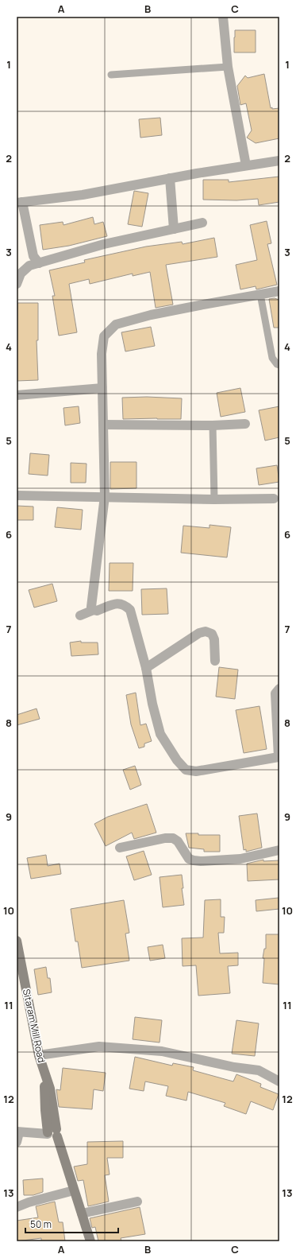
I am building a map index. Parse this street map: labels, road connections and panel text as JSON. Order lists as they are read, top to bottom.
{
  "streets": {
    "main road": ["Sitaram Mill Road"]
  },
  "scale_bar": "50 m",
  "grid": {
    "columns": ["A", "B", "C"],
    "rows": [
      "1",
      "2",
      "3",
      "4",
      "5",
      "6",
      "7",
      "8",
      "9",
      "10",
      "11",
      "12",
      "13"
    ]
  }
}
